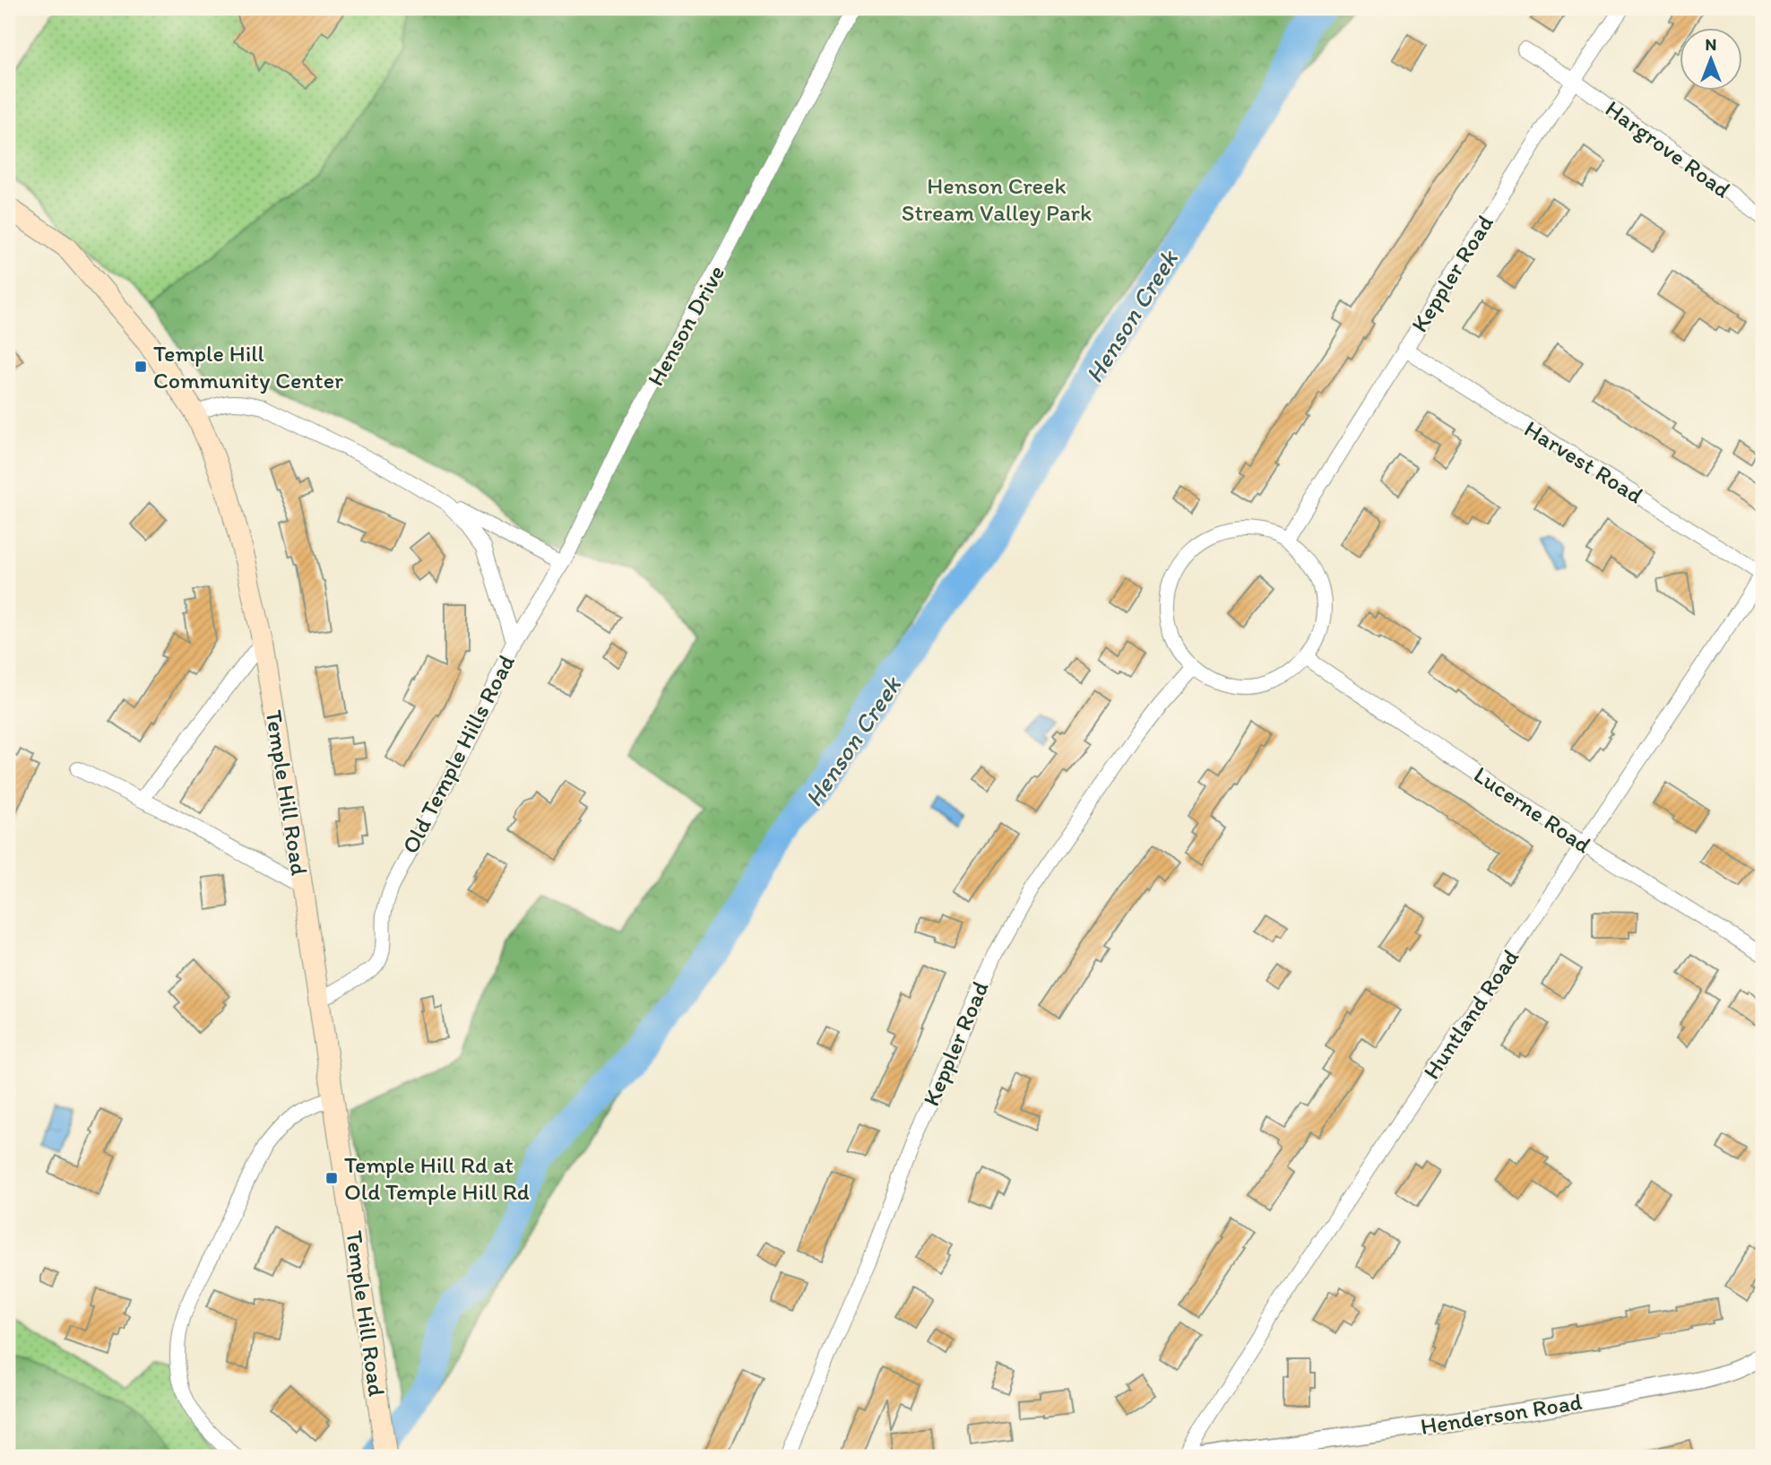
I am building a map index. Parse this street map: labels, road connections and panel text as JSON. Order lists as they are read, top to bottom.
{
  "streets": {
    "main road": ["Temple Hill Road"],
    "street": [
      "Hargrove Road",
      "Keppler Road",
      "Henson Drive",
      "Harvest Road",
      "Old Temple Hills Road",
      "Lucerne Road",
      "Huntland Road",
      "Henderson Road"
    ]
  },
  "crossings": [
    ["Hargrove Road", "Keppler Road"],
    ["Keppler Road", "Harvest Road"],
    ["Keppler Road", "Lucerne Road"],
    ["Henson Drive", "Old Temple Hills Road"],
    ["Harvest Road", "Huntland Road"],
    ["Old Temple Hills Road", "Temple Hill Road"],
    ["Lucerne Road", "Huntland Road"]
  ],
  "water": ["Henson Creek"],
  "parks": ["Henson Creek Stream Valley Park"],
  "places": {
    "transit": ["Temple Hill Community Center", "Temple Hill Rd at Old Temple Hill Rd"]
  },
  "north": "top"
}
